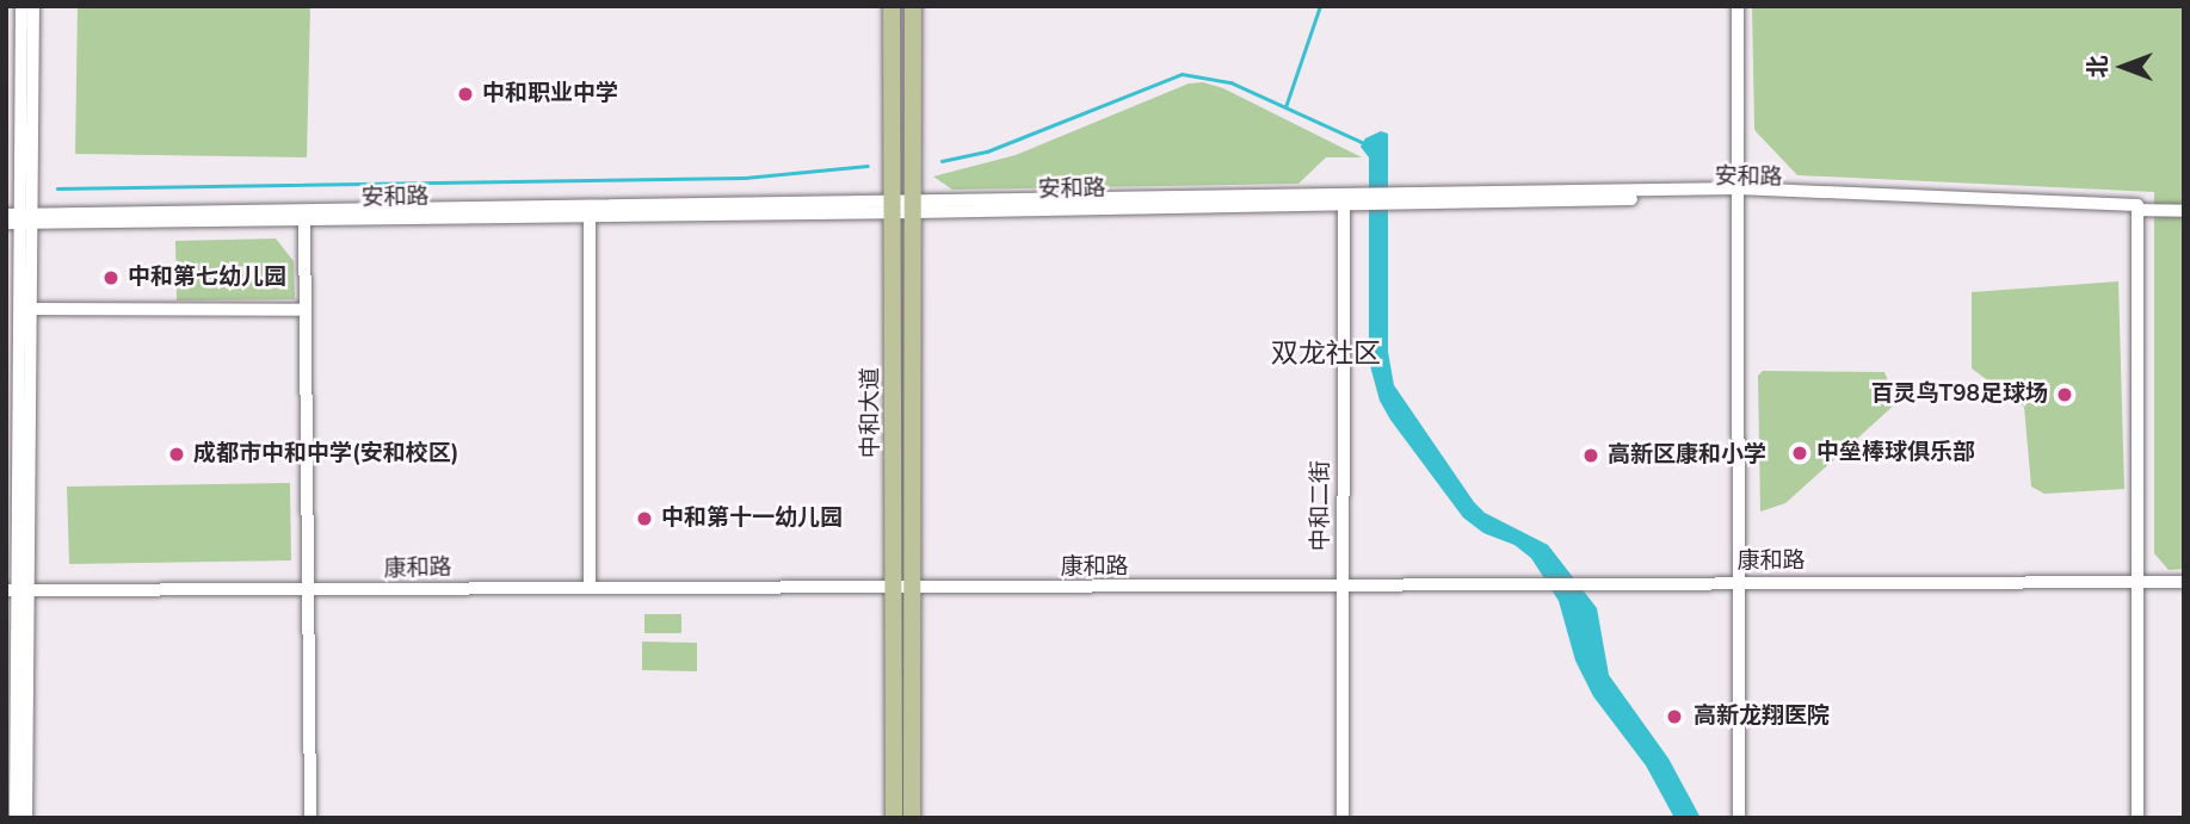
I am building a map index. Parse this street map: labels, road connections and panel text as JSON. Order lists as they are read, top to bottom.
{
  "streets": {
    "main road": ["中和大道"],
    "street": ["安和路", "中和二街", "康和路"]
  },
  "crossings": [
    ["安和路", "中和大道"],
    ["安和路", "中和二街"],
    ["中和大道", "康和路"],
    ["中和二街", "康和路"]
  ],
  "districts": ["双龙社区"],
  "places": [
    "中和职业中学",
    "中和第七幼儿园",
    "百灵鸟T98足球场",
    "中垒棒球俱乐部",
    "成都市中和中学(安和校区)",
    "高新区康和小学",
    "中和第十一幼儿园",
    "高新龙翔医院"
  ],
  "north": "left"
}
